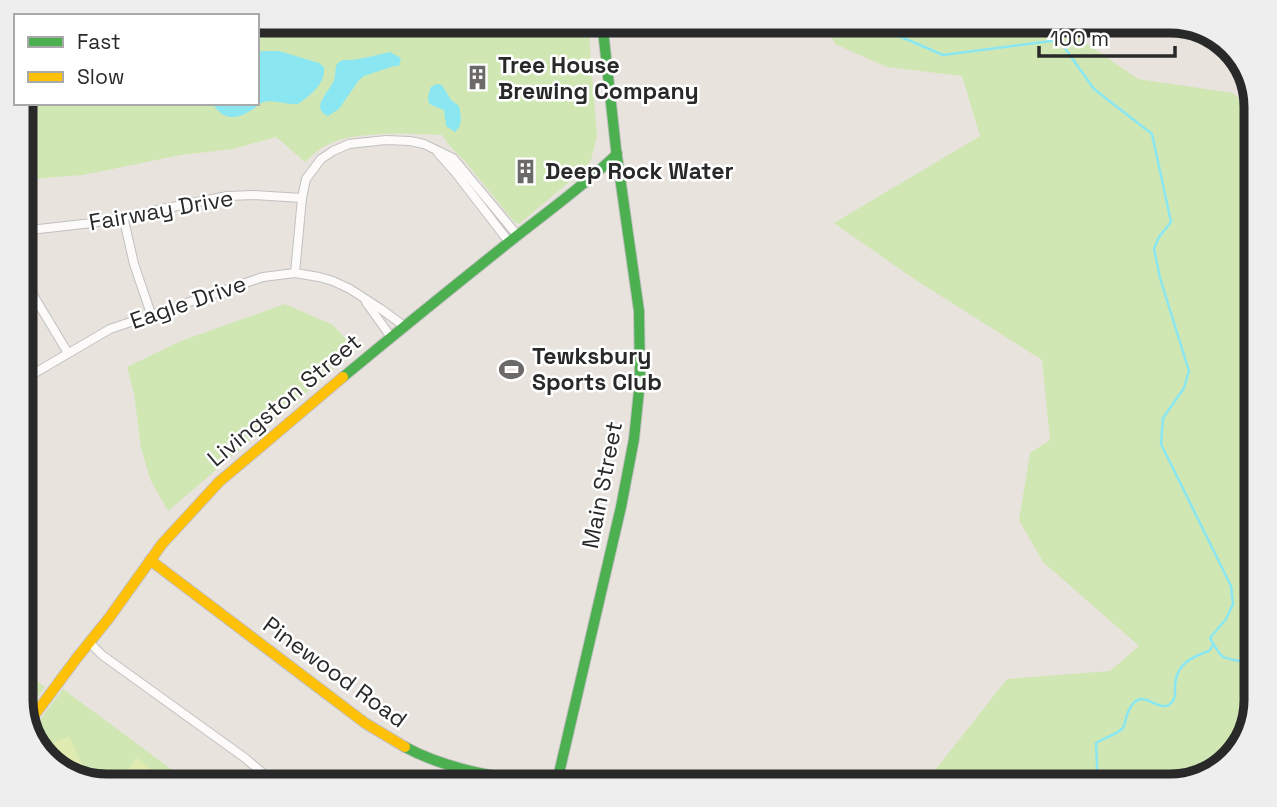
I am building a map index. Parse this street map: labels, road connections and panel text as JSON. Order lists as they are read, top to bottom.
{
  "streets": {
    "street": [
      "Fairway Drive",
      "Eagle Drive",
      "Livingston Street",
      "Main Street",
      "Pinewood Road"
    ]
  },
  "crossings": [
    ["Eagle Drive", "Livingston Street"],
    ["Livingston Street", "Main Street"],
    ["Livingston Street", "Pinewood Road"]
  ],
  "places": {
    "building": ["Tree House Brewing Company", "Deep Rock Water"],
    "sports": ["Tewksbury Sports Club"]
  },
  "legend": ["Fast", "Slow"],
  "scale_bar": "100 m"
}
